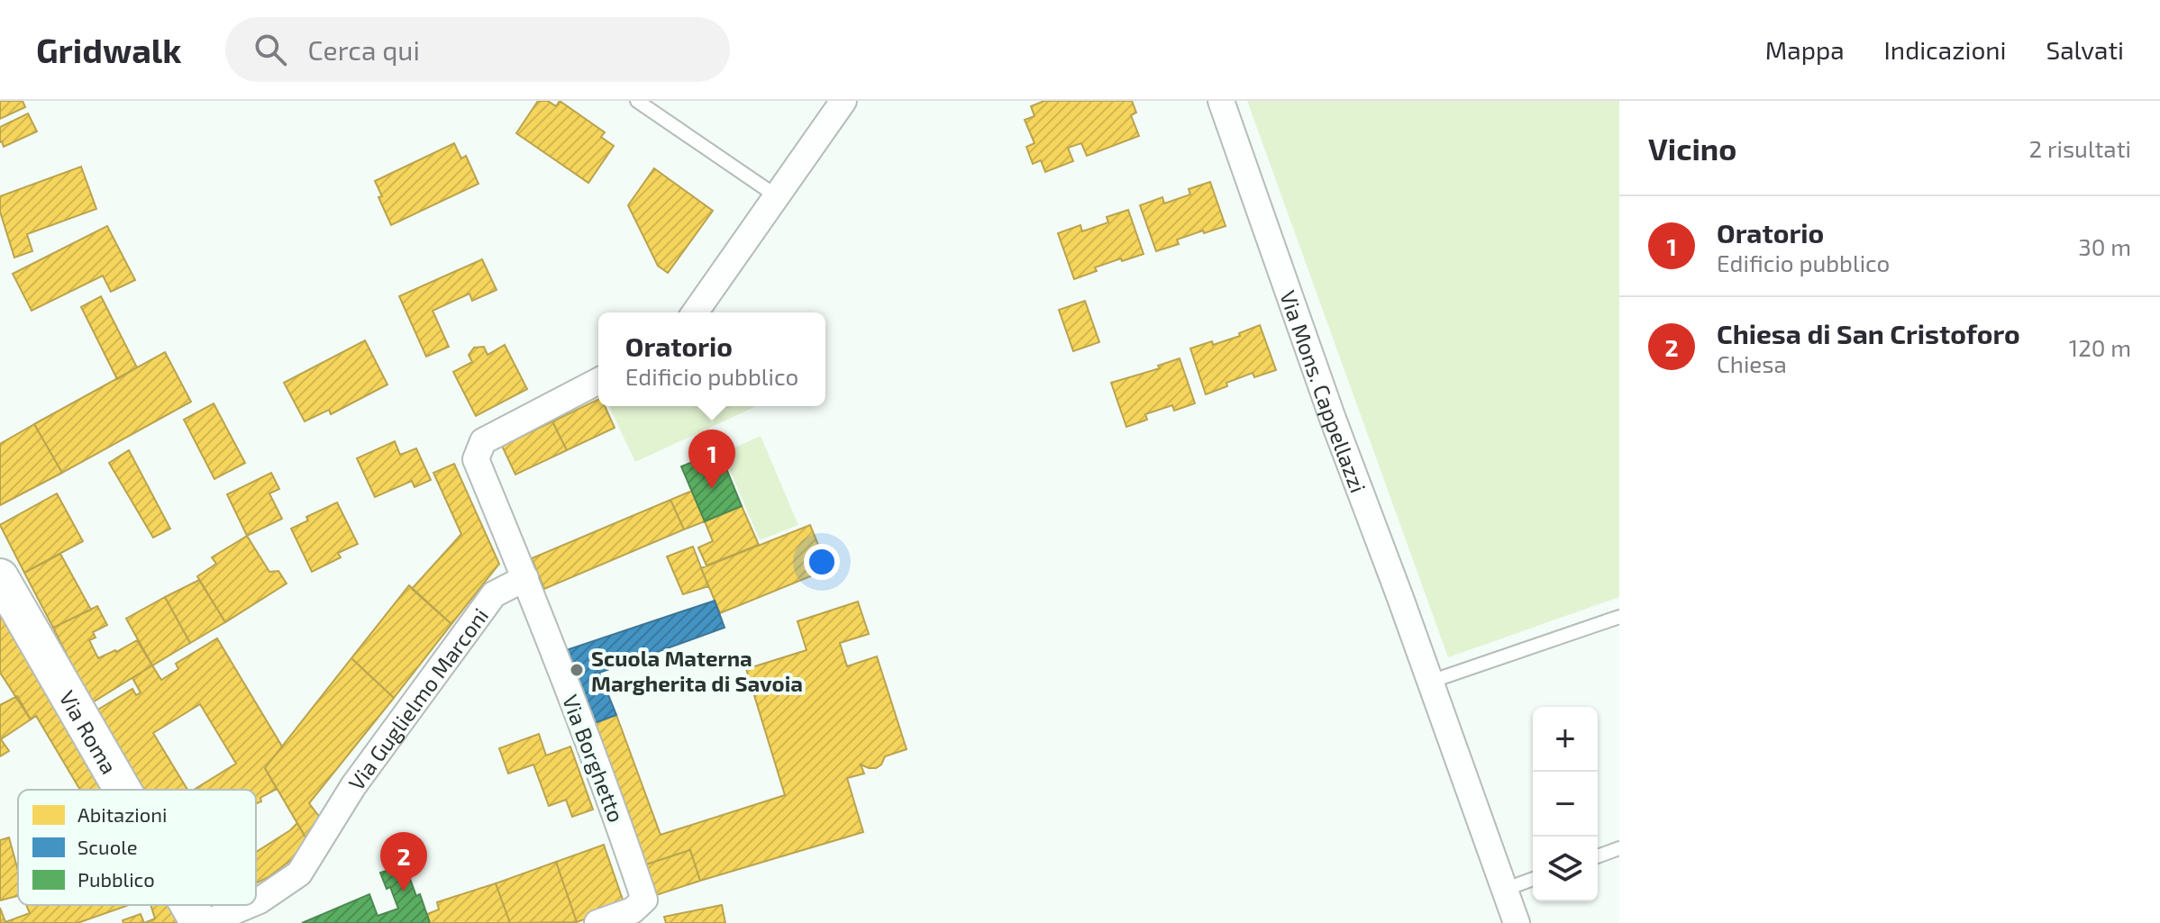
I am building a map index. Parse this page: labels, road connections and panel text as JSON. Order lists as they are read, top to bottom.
{
  "streets": {
    "main road": ["Via Roma"],
    "street": ["Via Mons. Cappellazzi", "Via Guglielmo Marconi", "Via Borghetto"]
  },
  "crossings": [
    ["Via Guglielmo Marconi", "Via Borghetto"]
  ],
  "places": ["Scuola Materna Margherita di Savoia"],
  "legend": ["Abitazioni", "Scuole", "Pubblico"],
  "page": {
    "header": "Gridwalk",
    "search": "Cerca qui",
    "nav": ["Mappa", "Indicazioni", "Salvati"],
    "heading": ["Vicino", "2 risultati"],
    "list": [
      {
        "mark": "1",
        "name": "Oratorio",
        "note": "Edificio pubblico",
        "value": "30 m"
      },
      {
        "mark": "2",
        "name": "Chiesa di San Cristoforo",
        "note": "Chiesa",
        "value": "120 m"
      }
    ],
    "popup": ["Oratorio", "Edificio pubblico"],
    "pins": ["1", "2"],
    "map_buttons": ["+", "−"]
  }
}
